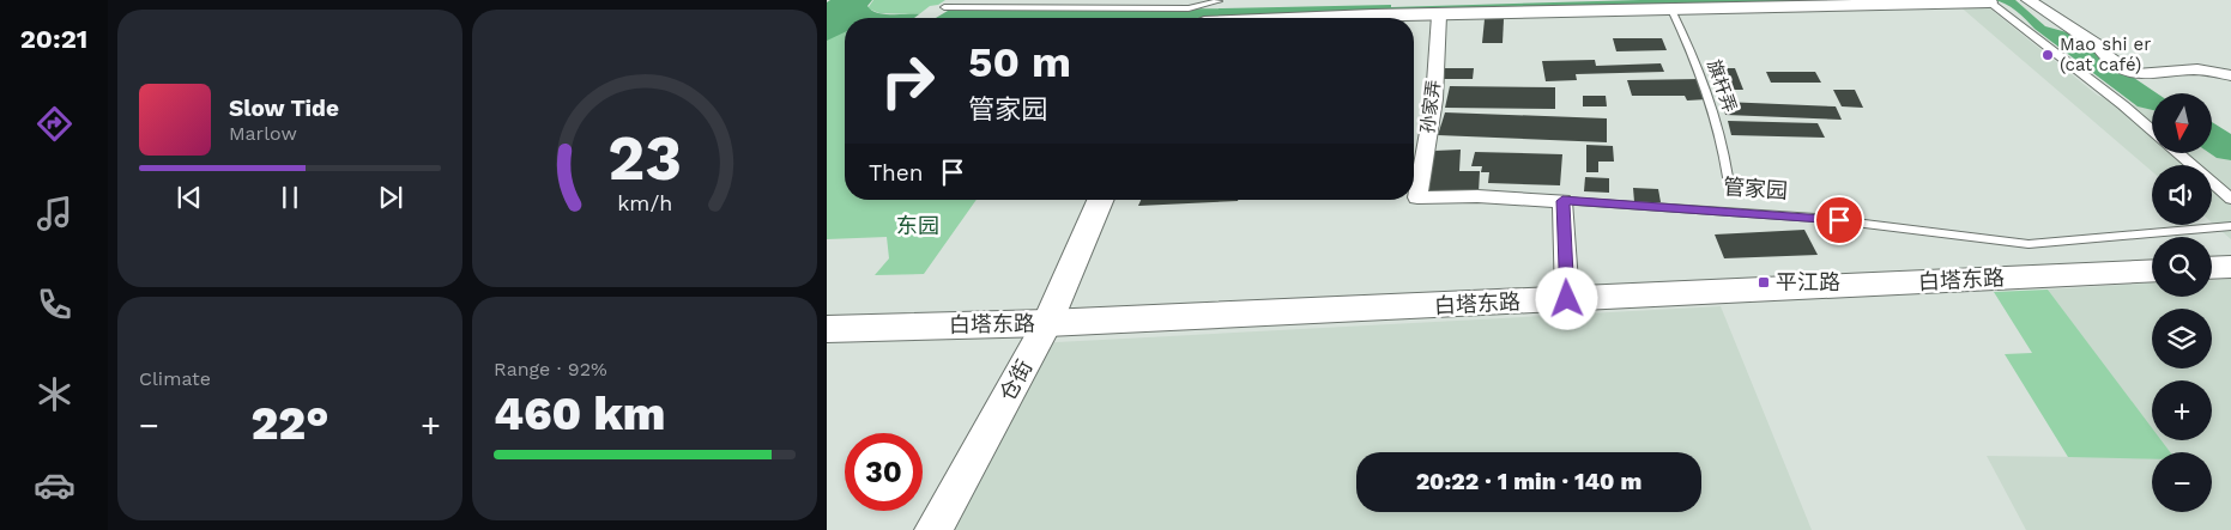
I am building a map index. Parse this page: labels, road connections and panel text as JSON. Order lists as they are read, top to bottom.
{
  "streets": {
    "main road": ["白塔东路"],
    "street": ["孙家弄", "管家园", "仓街"],
    "lane": ["旗杆弄"]
  },
  "crossings": [
    ["孙家弄", "管家园"],
    ["白塔东路", "仓街"]
  ],
  "parks": ["东园"],
  "places": {
    "other": ["Mao shi er (cat café)"],
    "transit": ["平江路"]
  },
  "north": "bottom",
  "page": {
    "tabs": "20:21",
    "turn": ["50 m", "管家园"],
    "song": ["Slow Tide", "Marlow"],
    "map_buttons": ["+", "−"],
    "then": "Then",
    "tile": [
      "Climate",
      ["Range · 92%", "460 km"]
    ],
    "heat": ["−", "22°", "+"],
    "limit": "30",
    "trip": "20:22 · 1 min · 140 m",
    "gauge": ["23", "km/h"]
  }
}
